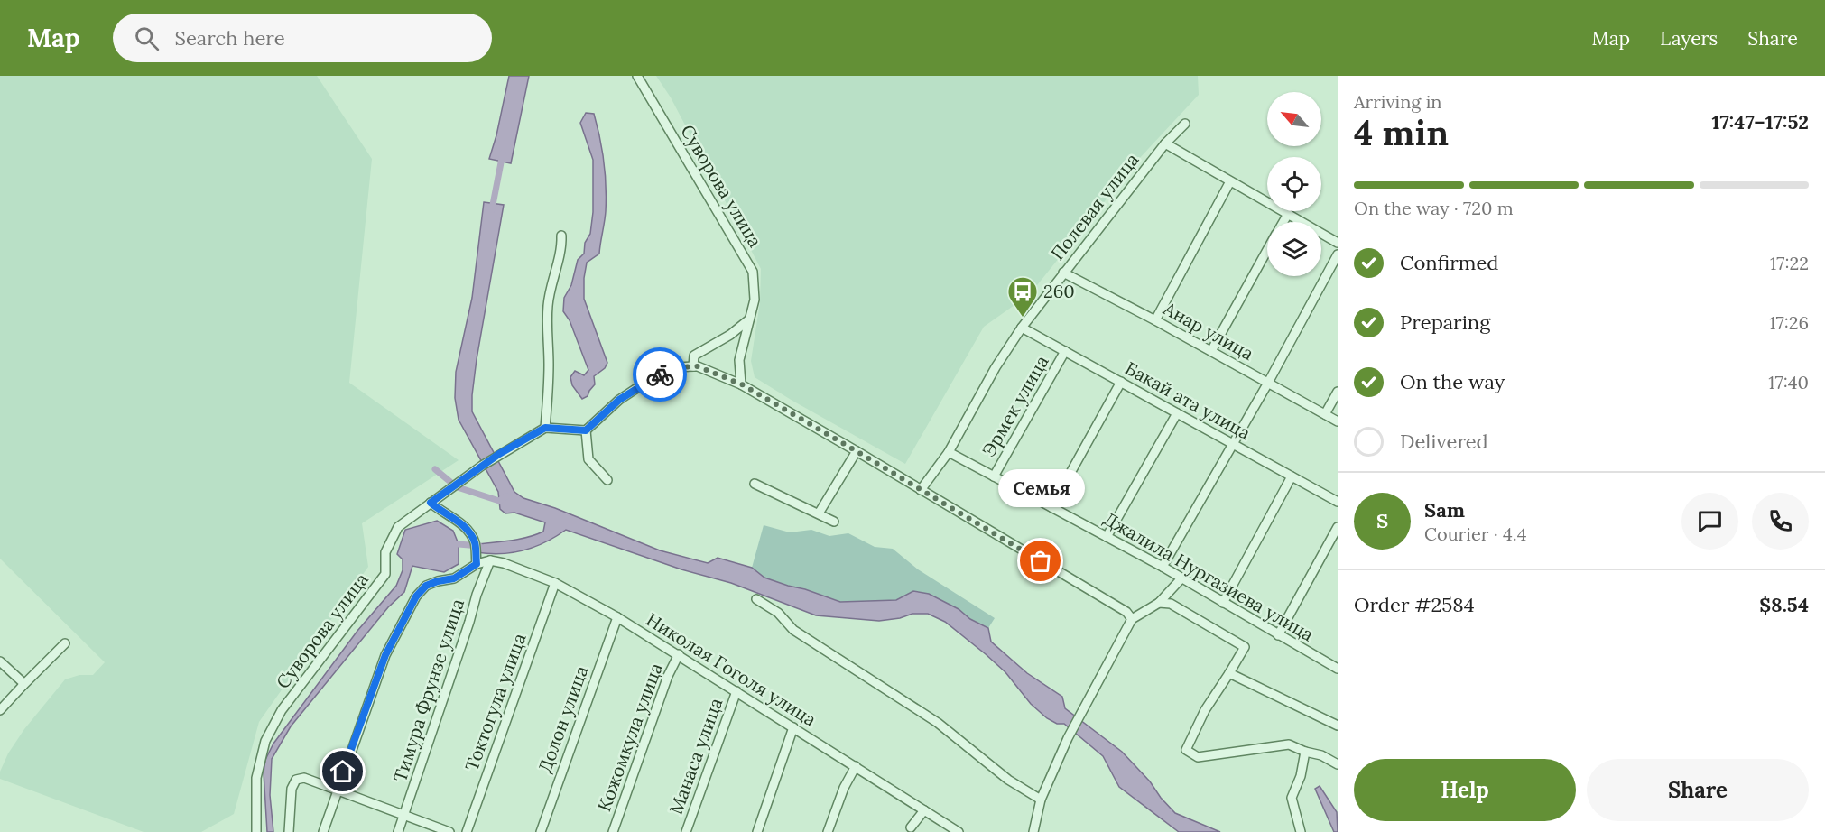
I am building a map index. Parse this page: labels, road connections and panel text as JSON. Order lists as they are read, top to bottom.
{
  "streets": {
    "street": [
      "Суворова улица",
      "Полевая улица",
      "Анар улица",
      "Бакай ата улица",
      "Эрмек улица",
      "Джалила Нургазиева улица",
      "Николая Гоголя улица",
      "Тимура Фрунзе улица",
      "Токтогула улица",
      "Долон улица",
      "Кожомкула улица",
      "Манаса улица"
    ]
  },
  "crossings": [
    ["Полевая улица", "Анар улица"],
    ["Полевая улица", "Бакай ата улица"],
    ["Полевая улица", "Джалила Нургазиева улица"],
    ["Бакай ата улица", "Эрмек улица"],
    ["Эрмек улица", "Джалила Нургазиева улица"],
    ["Николая Гоголя улица", "Тимура Фрунзе улица"],
    ["Николая Гоголя улица", "Токтогула улица"],
    ["Николая Гоголя улица", "Долон улица"],
    ["Николая Гоголя улица", "Кожомкула улица"],
    ["Николая Гоголя улица", "Манаса улица"]
  ],
  "places": {
    "bus stop": ["260"],
    "other": ["Семья"]
  },
  "north": "top left",
  "page": {
    "header": "Map",
    "search": "Search here",
    "nav": ["Map", "Layers", "Share"],
    "heading": ["4 min", "Arriving in", "17:47–17:52"],
    "panel": [
      "Sam",
      "Courier · 4.4",
      "Order #2584",
      "$8.54"
    ],
    "bar": "On the way · 720 m",
    "list": [
      ["Confirmed", "17:22"],
      ["Preparing", "17:26"],
      ["On the way", "17:40"],
      "Delivered"
    ],
    "bubble": "Семья",
    "round": "S",
    "buttons": ["Help", "Share"]
  }
}
